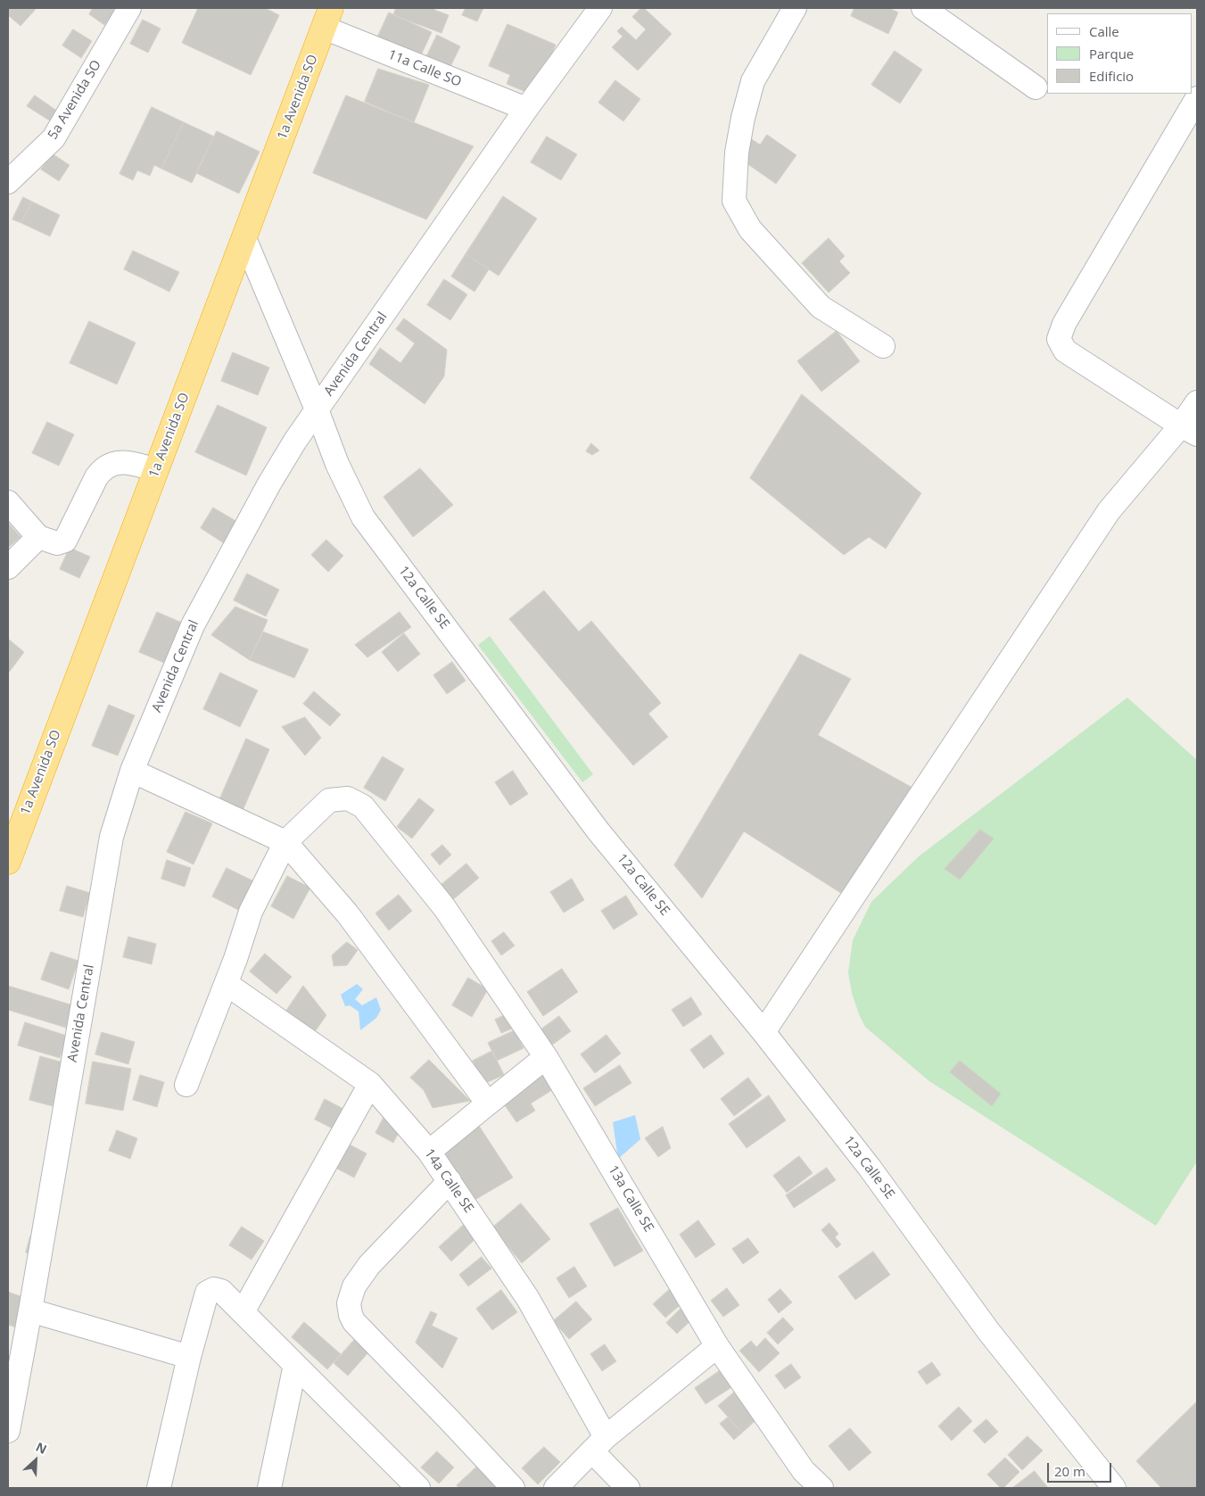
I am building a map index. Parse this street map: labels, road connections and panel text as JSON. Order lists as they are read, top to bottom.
{
  "streets": {
    "highway": ["1a Avenida SO"],
    "street": [
      "11a Calle SO",
      "5a Avenida SO",
      "Avenida Central",
      "12a Calle SE",
      "14a Calle SE",
      "13a Calle SE"
    ]
  },
  "crossings": [
    ["11a Calle SO", "1a Avenida SO"],
    ["11a Calle SO", "Avenida Central"],
    ["1a Avenida SO", "12a Calle SE"],
    ["Avenida Central", "12a Calle SE"],
    ["14a Calle SE", "13a Calle SE"]
  ],
  "legend": ["Calle", "Parque", "Edificio"],
  "scale_bar": "20 m",
  "north": "top right"
}
